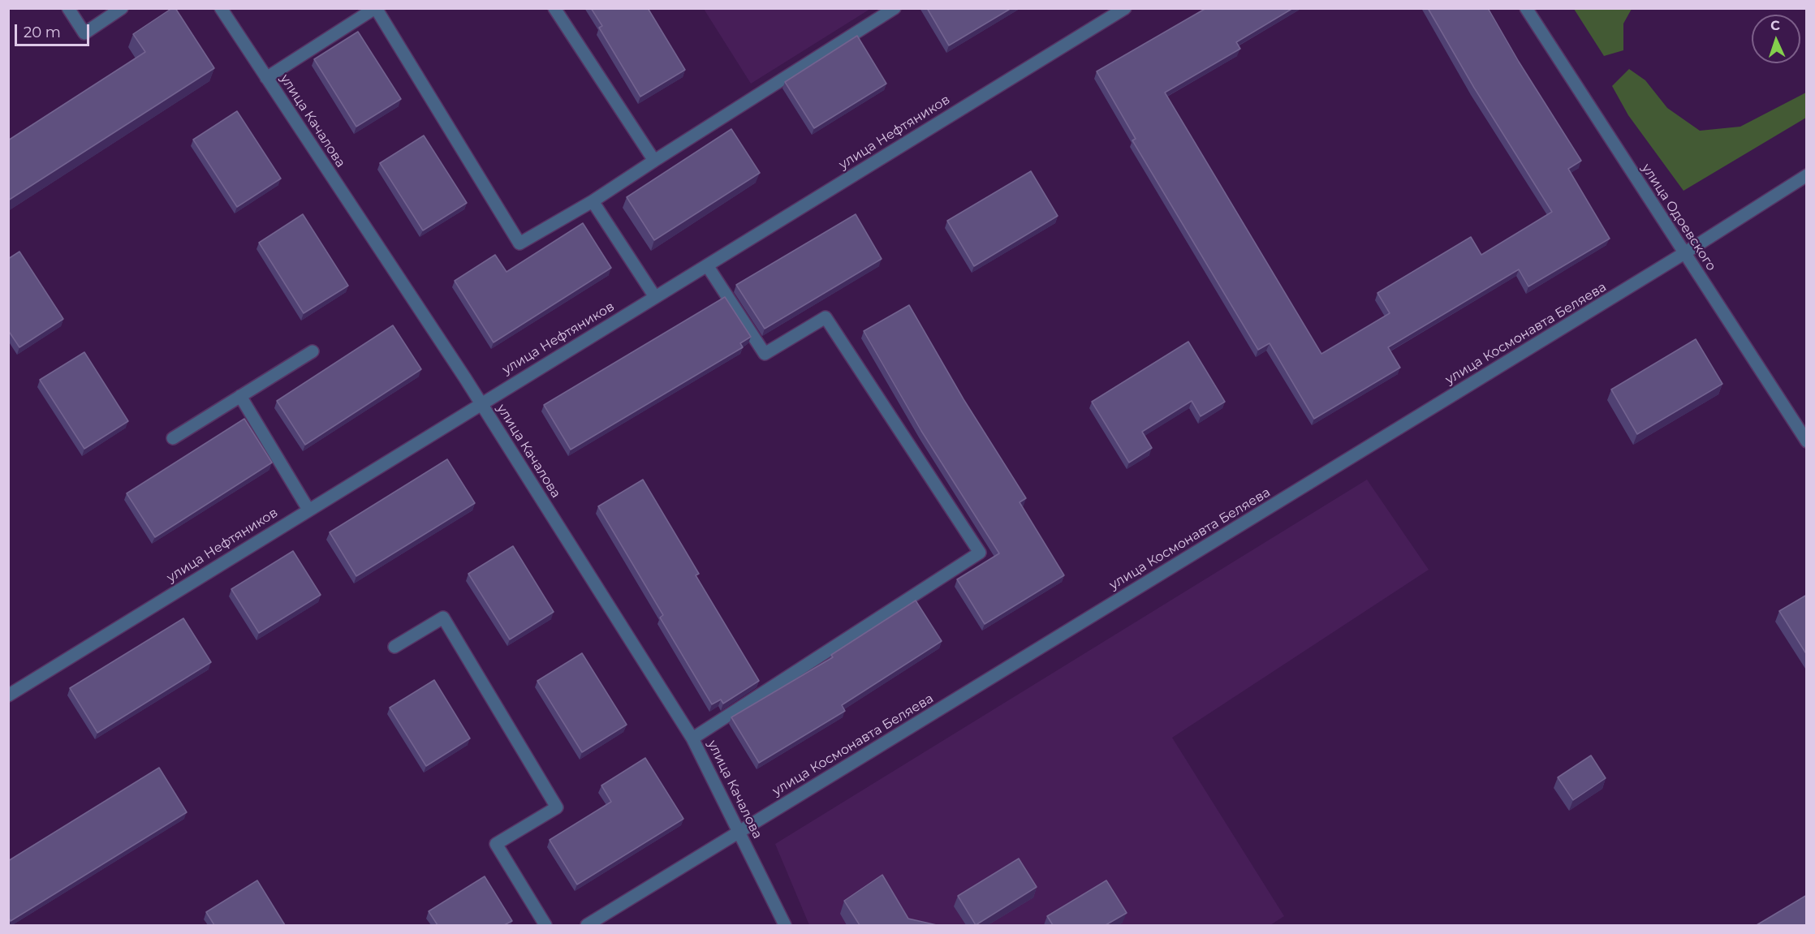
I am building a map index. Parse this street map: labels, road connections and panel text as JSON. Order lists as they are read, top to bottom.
{
  "streets": {
    "street": [
      "улица Качалова",
      "улица Нефтяников",
      "улица Одоевского",
      "улица Космонавта Беляева"
    ]
  },
  "crossings": [
    ["улица Качалова", "улица Нефтяников"],
    ["улица Качалова", "улица Космонавта Беляева"],
    ["улица Одоевского", "улица Космонавта Беляева"]
  ],
  "scale_bar": "20 m",
  "north": "top"
}
